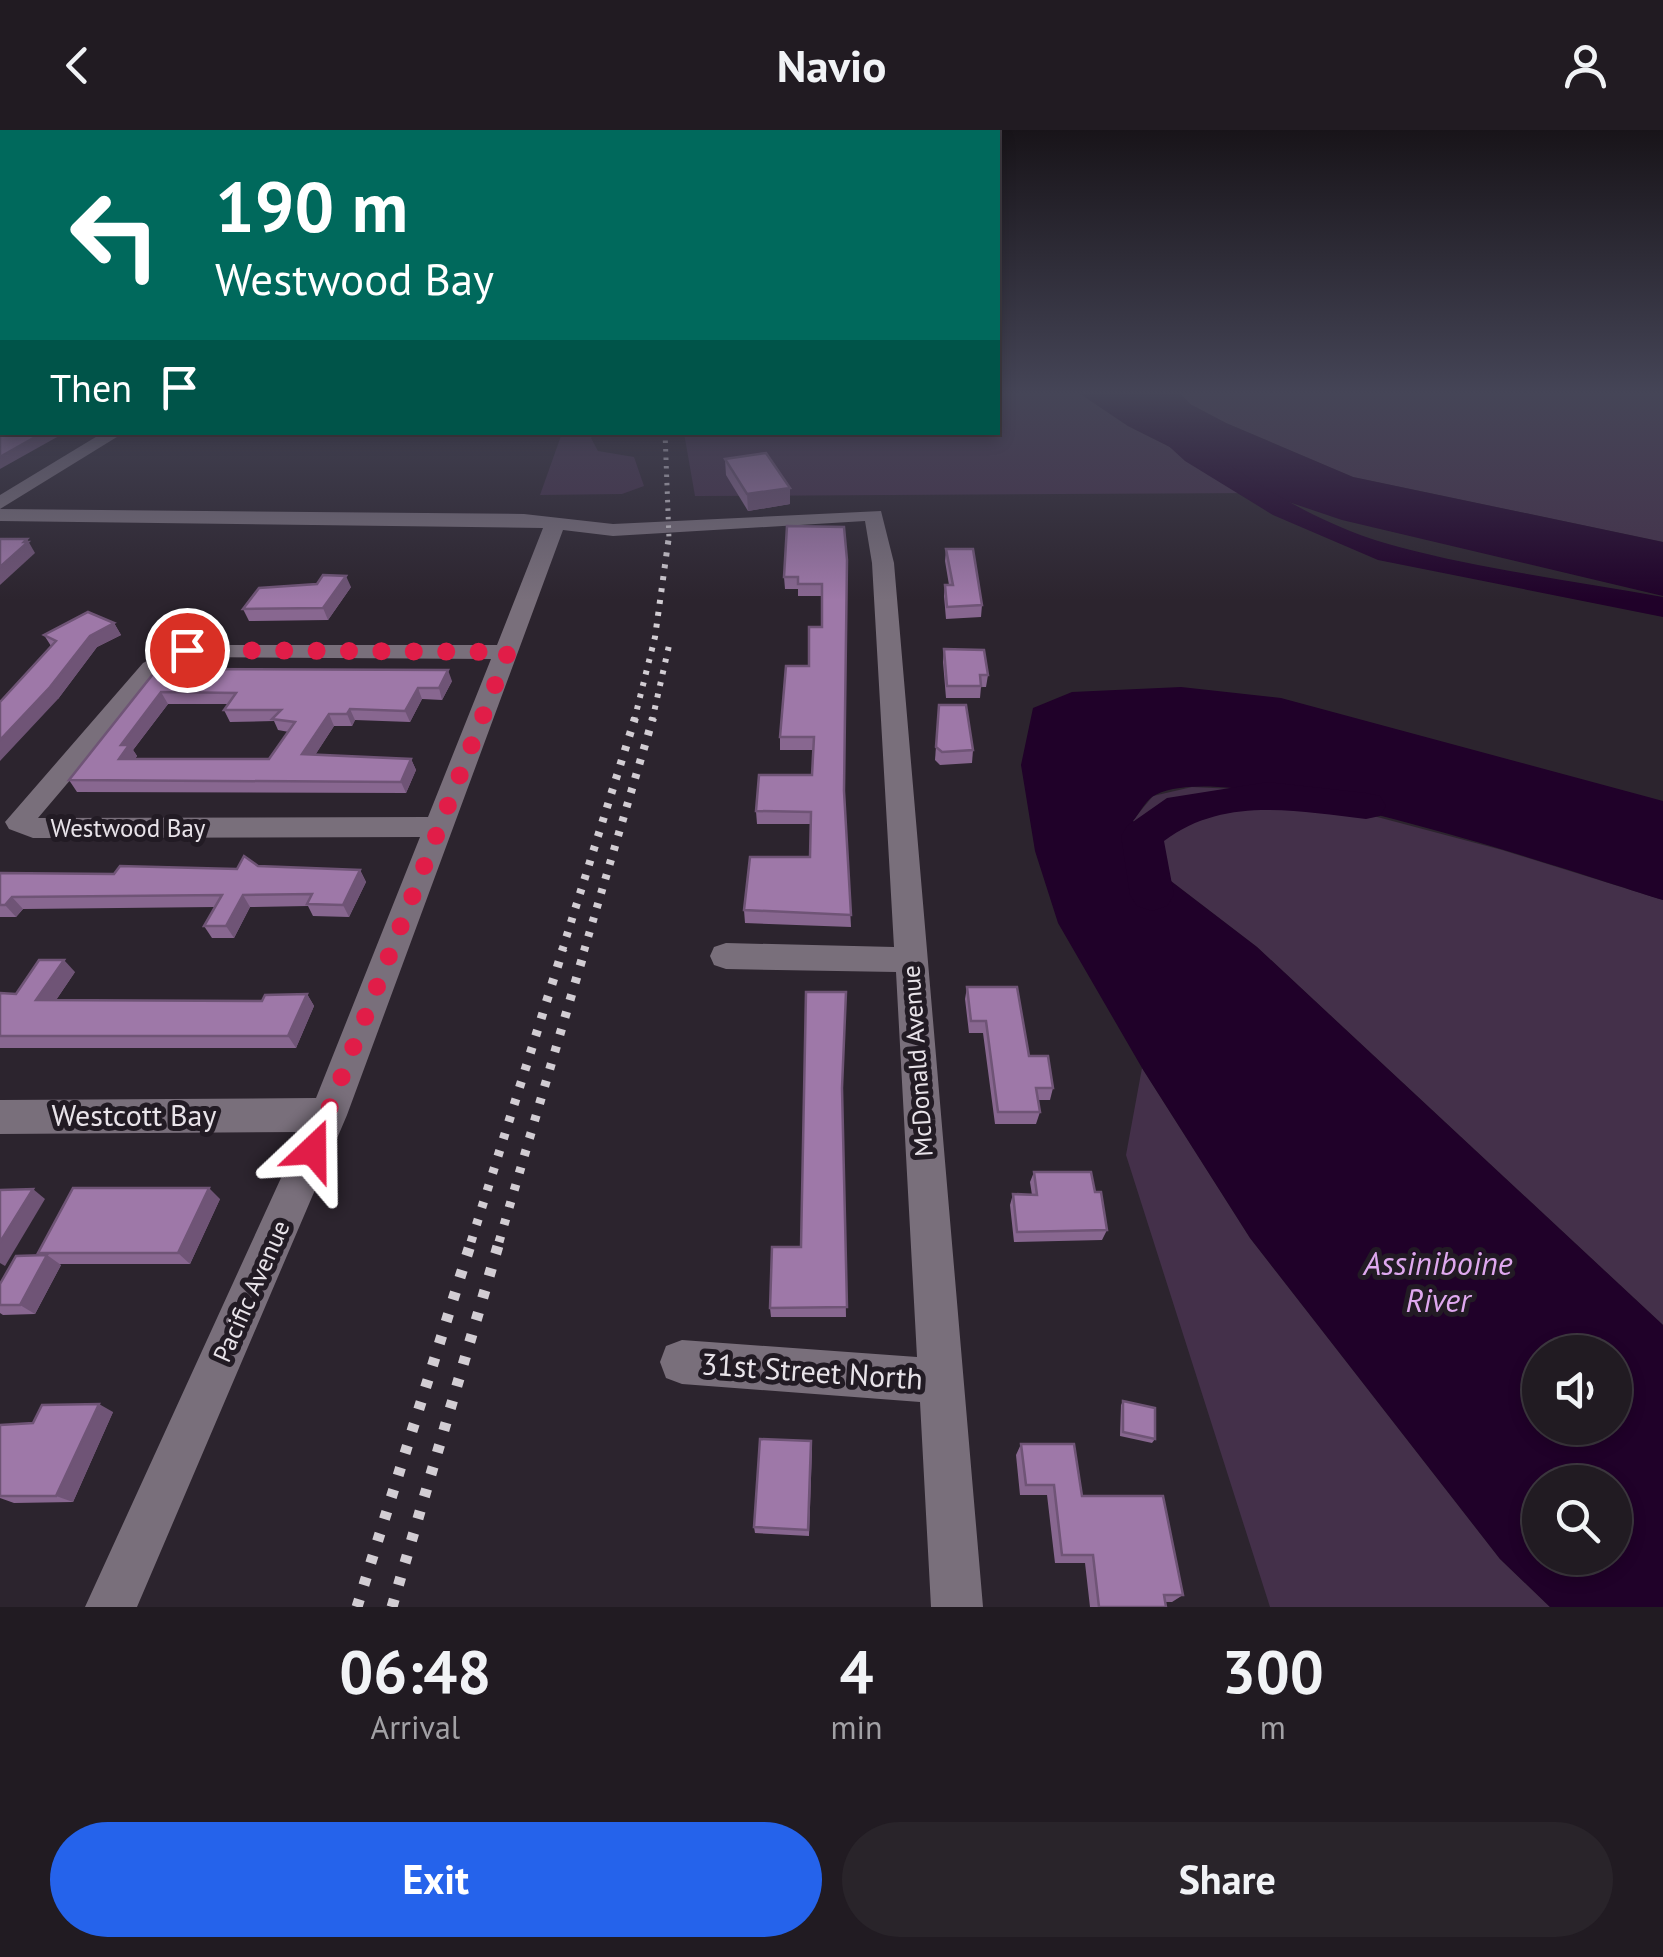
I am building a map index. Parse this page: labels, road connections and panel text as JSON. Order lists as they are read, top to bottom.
{
  "streets": {
    "street": [
      "Westwood Bay",
      "McDonald Avenue",
      "Westcott Bay",
      "Pacific Avenue",
      "31st Street North"
    ]
  },
  "crossings": [
    ["Westwood Bay", "Pacific Avenue"],
    ["McDonald Avenue", "Pacific Avenue"],
    ["McDonald Avenue", "31st Street North"],
    ["Westcott Bay", "Pacific Avenue"]
  ],
  "water": ["Assiniboine River"],
  "page": {
    "header": "Navio",
    "turn": ["190 m", "Westwood Bay"],
    "then": "Then",
    "eta": [
      "06:48",
      "Arrival",
      "4",
      "min",
      "300",
      "m"
    ],
    "buttons": ["Exit", "Share"]
  }
}
